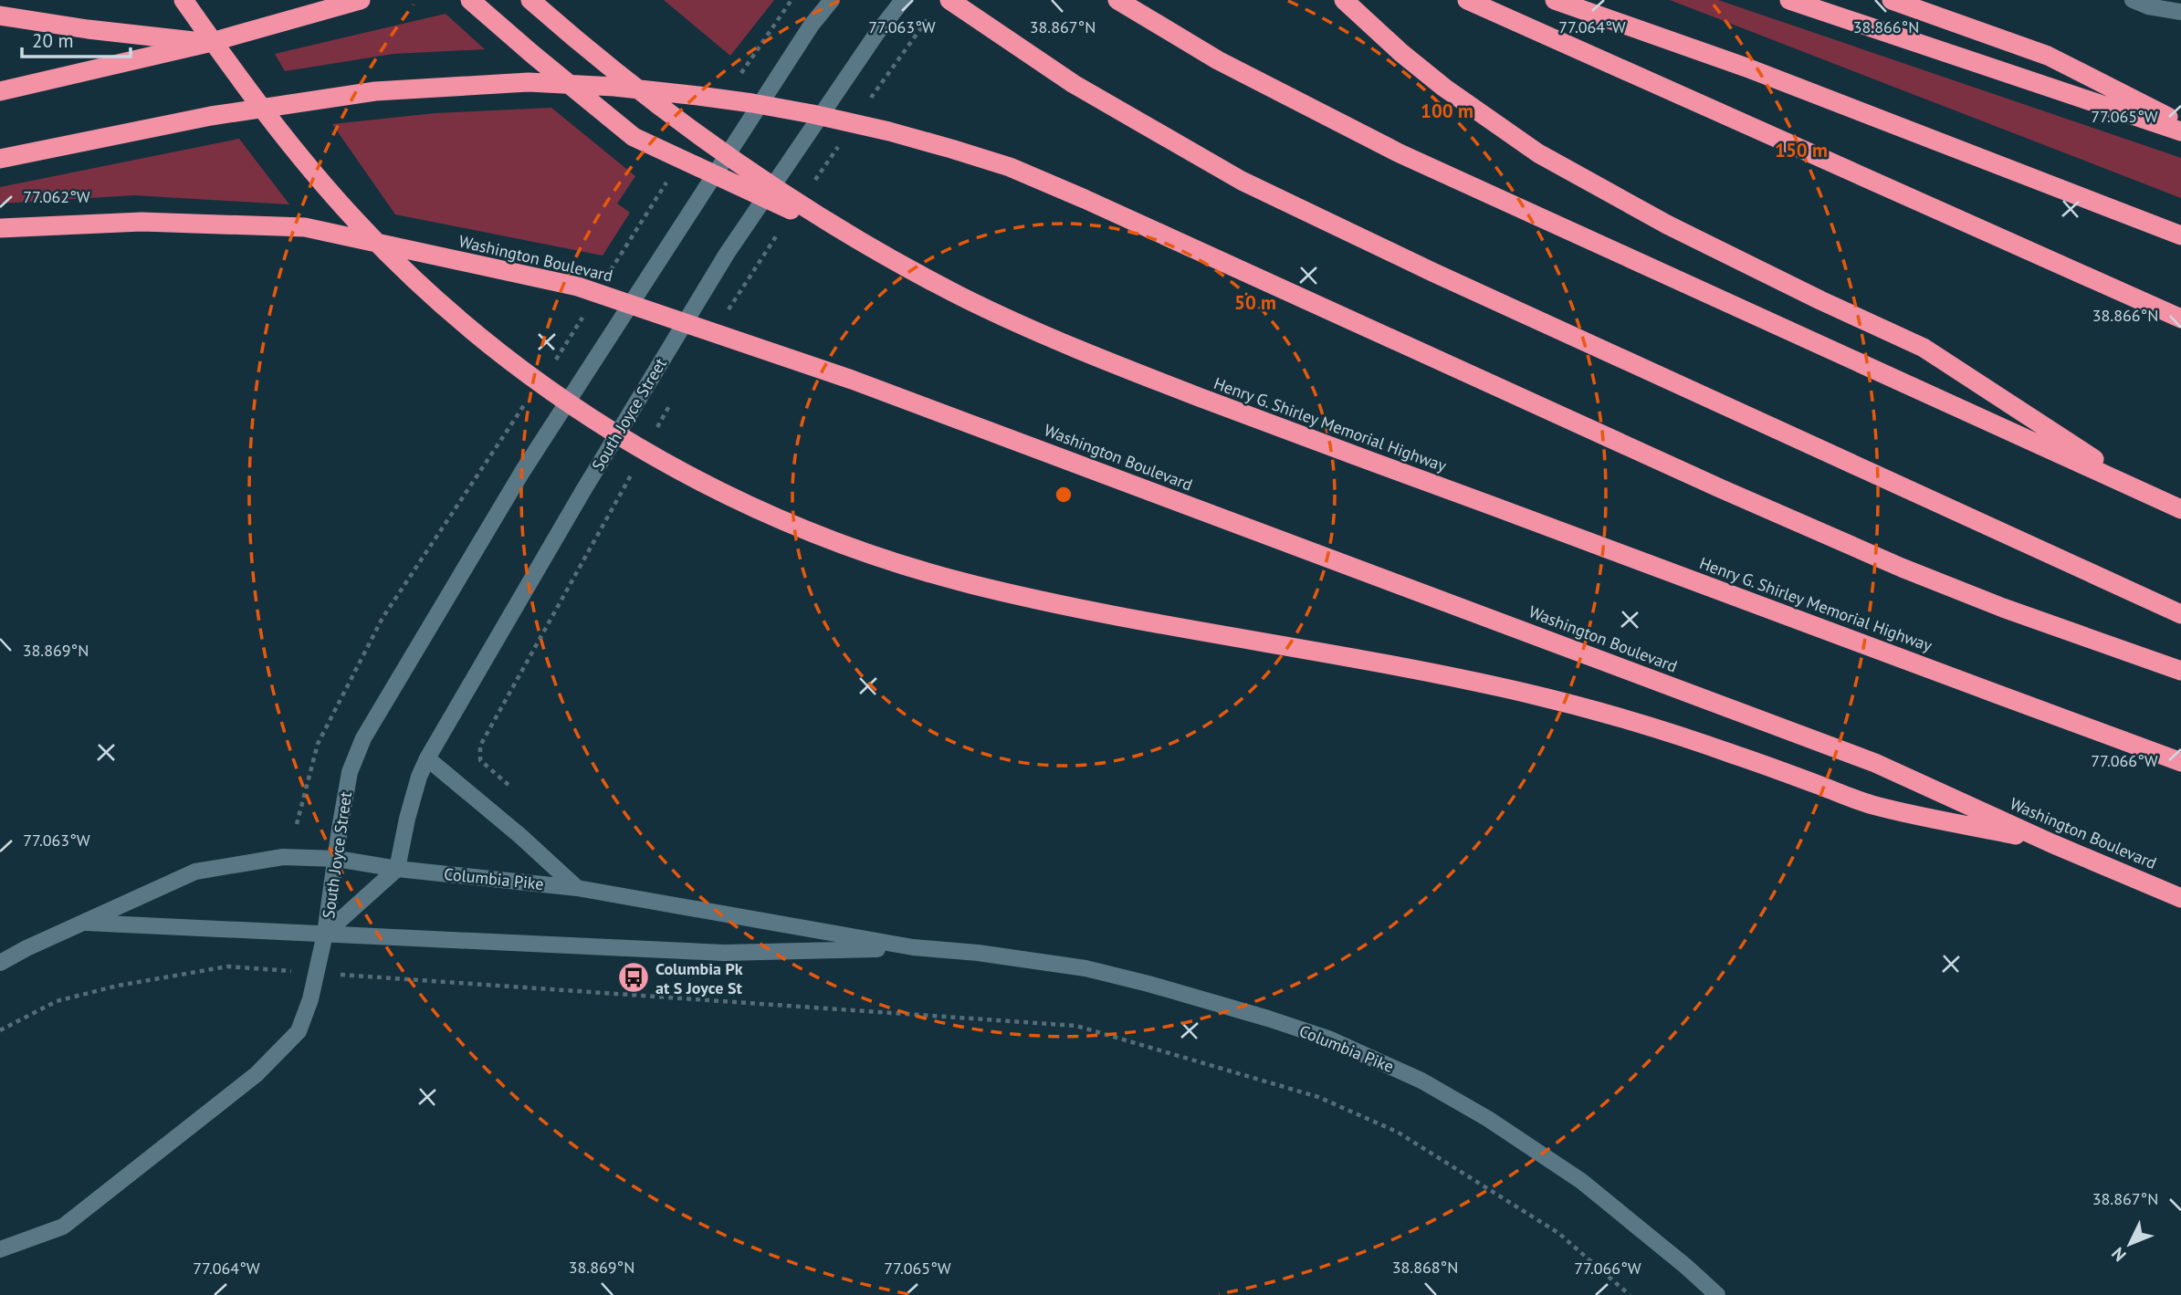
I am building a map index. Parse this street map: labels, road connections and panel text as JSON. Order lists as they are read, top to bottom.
{
  "streets": {
    "highway": ["Washington Boulevard", "Henry G. Shirley Memorial Highway"],
    "main road": ["South Joyce Street", "Columbia Pike"]
  },
  "crossings": [
    ["South Joyce Street", "Columbia Pike"]
  ],
  "places": {
    "bus stop": ["Columbia Pk at S Joyce St"]
  },
  "scale_bar": "20 m",
  "north": "bottom left",
  "coordinates": [
    "77.063°W",
    "77.064°W",
    "38.867°N",
    "38.866°N",
    "77.065°W",
    "77.062°W",
    "38.869°N",
    "77.066°W",
    "38.868°N"
  ],
  "rings": ["100 m", "150 m", "50 m"]
}
